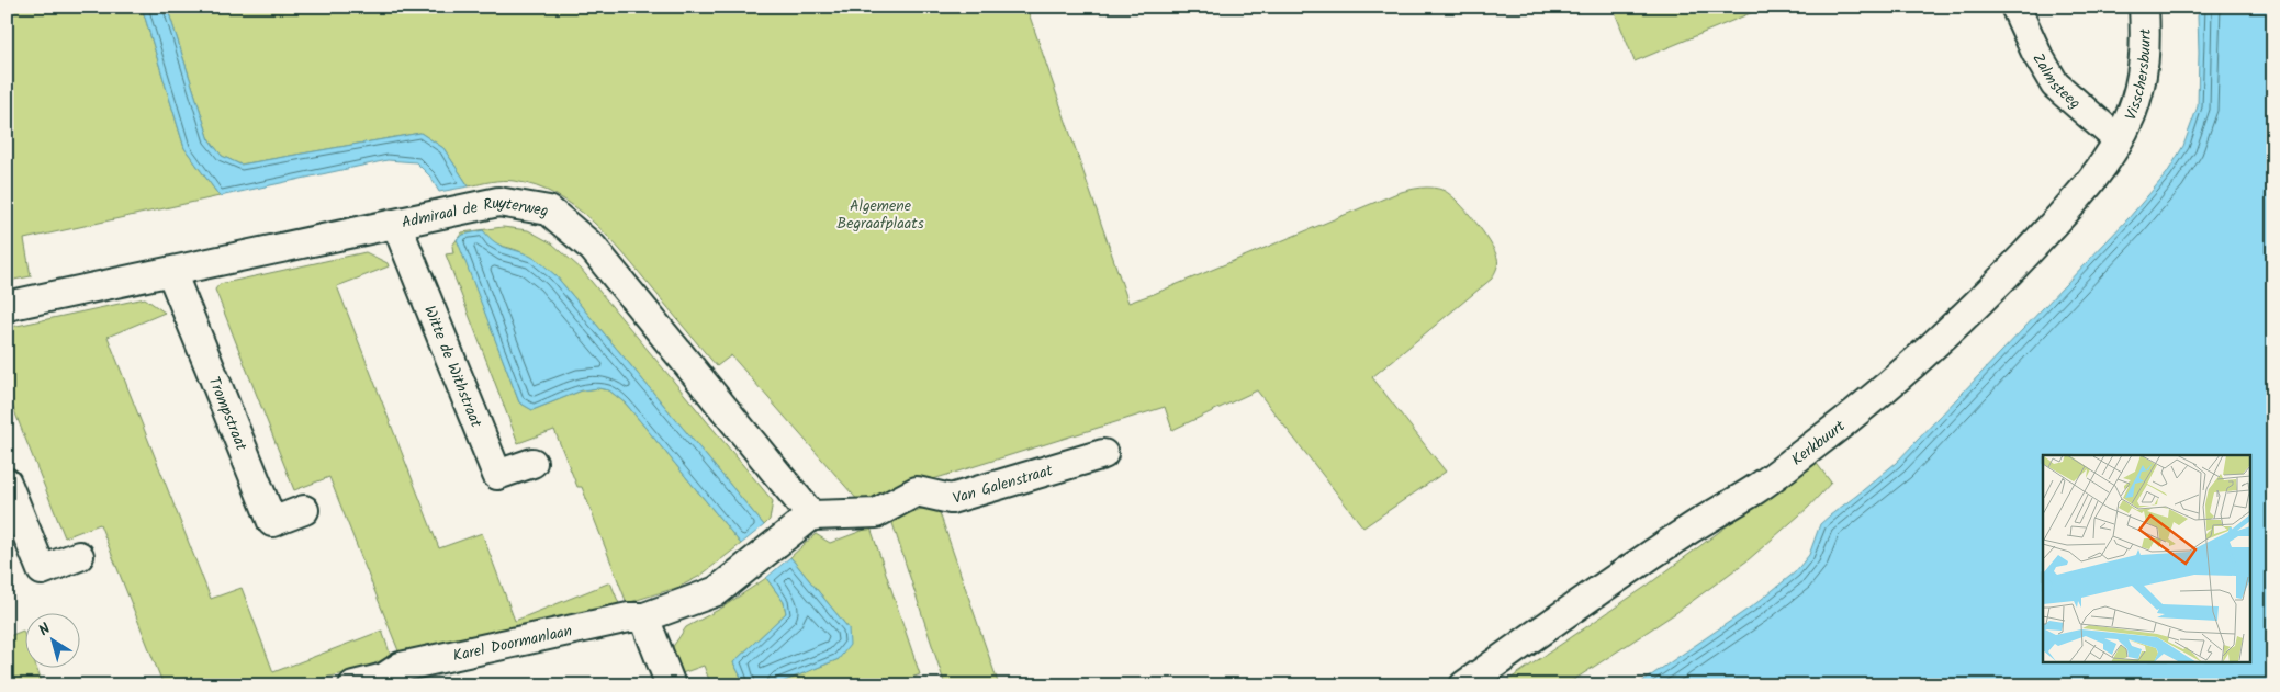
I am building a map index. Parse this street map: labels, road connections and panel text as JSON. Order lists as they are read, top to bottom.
{
  "streets": {
    "street": [
      "Visschersbuurt",
      "Zalmsteeg",
      "Admiraal de Ruyterweg",
      "Witte de Withstraat",
      "Trompstraat",
      "Kerkbuurt",
      "Van Galenstraat",
      "Karel Doormanlaan"
    ]
  },
  "crossings": [
    ["Visschersbuurt", "Zalmsteeg"],
    ["Visschersbuurt", "Kerkbuurt"],
    ["Zalmsteeg", "Kerkbuurt"],
    ["Admiraal de Ruyterweg", "Witte de Withstraat"],
    ["Admiraal de Ruyterweg", "Trompstraat"],
    ["Admiraal de Ruyterweg", "Van Galenstraat"],
    ["Admiraal de Ruyterweg", "Karel Doormanlaan"],
    ["Van Galenstraat", "Karel Doormanlaan"]
  ],
  "parks": ["Algemene Begraafplaats"],
  "north": "top left"
}
